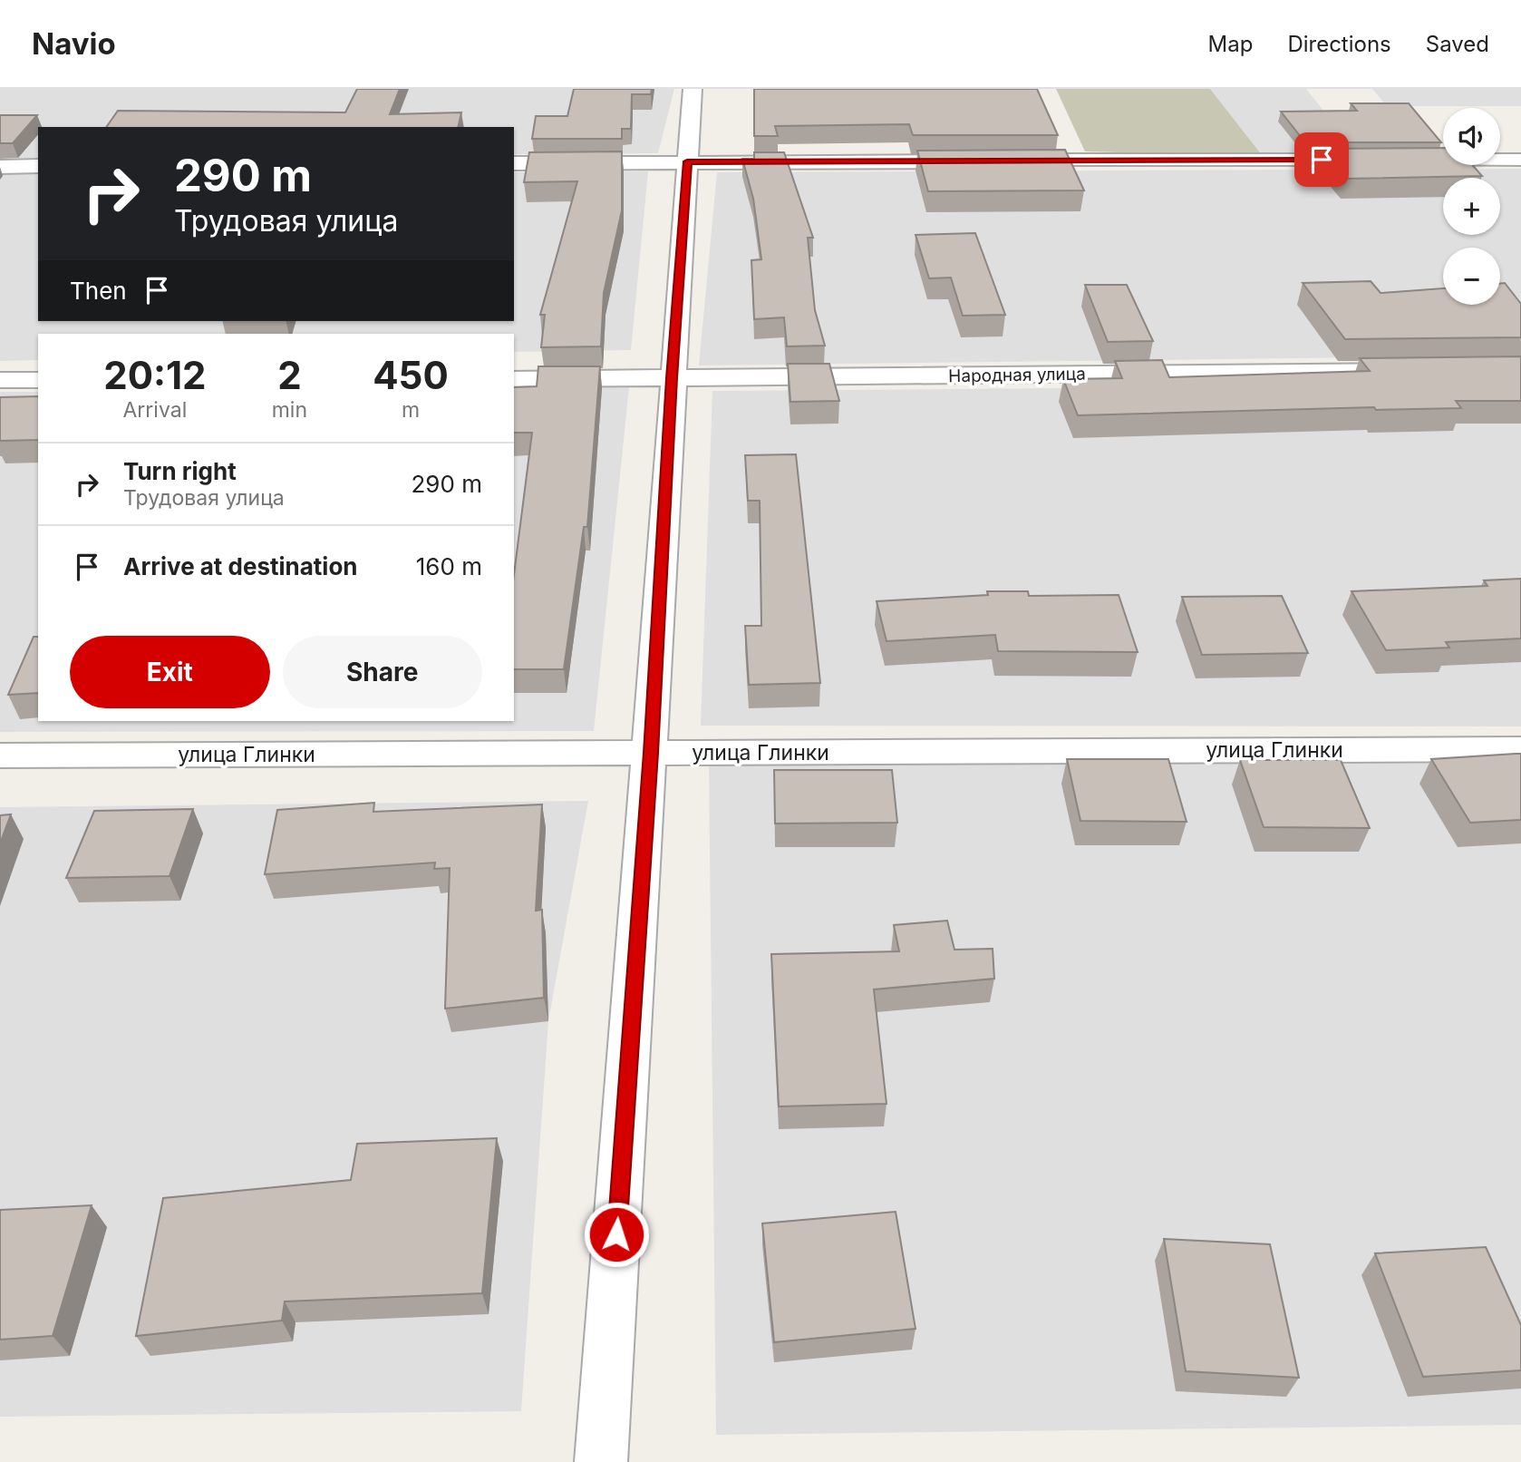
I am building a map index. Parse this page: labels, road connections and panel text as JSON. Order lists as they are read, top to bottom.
{
  "streets": {
    "street": ["Народная улица", "улица Глинки"]
  },
  "page": {
    "header": "Navio",
    "nav": ["Map", "Directions", "Saved"],
    "map_buttons": ["+", "−"],
    "turn": ["290 m", "Трудовая улица"],
    "then": "Then",
    "eta": [
      "20:12",
      "Arrival",
      "2",
      "min",
      "450",
      "m"
    ],
    "list": [
      {
        "name": "Turn right",
        "note": "Трудовая улица",
        "value": "290 m"
      },
      {
        "name": "Arrive at destination",
        "value": "160 m"
      }
    ],
    "buttons": ["Exit", "Share"]
  }
}
